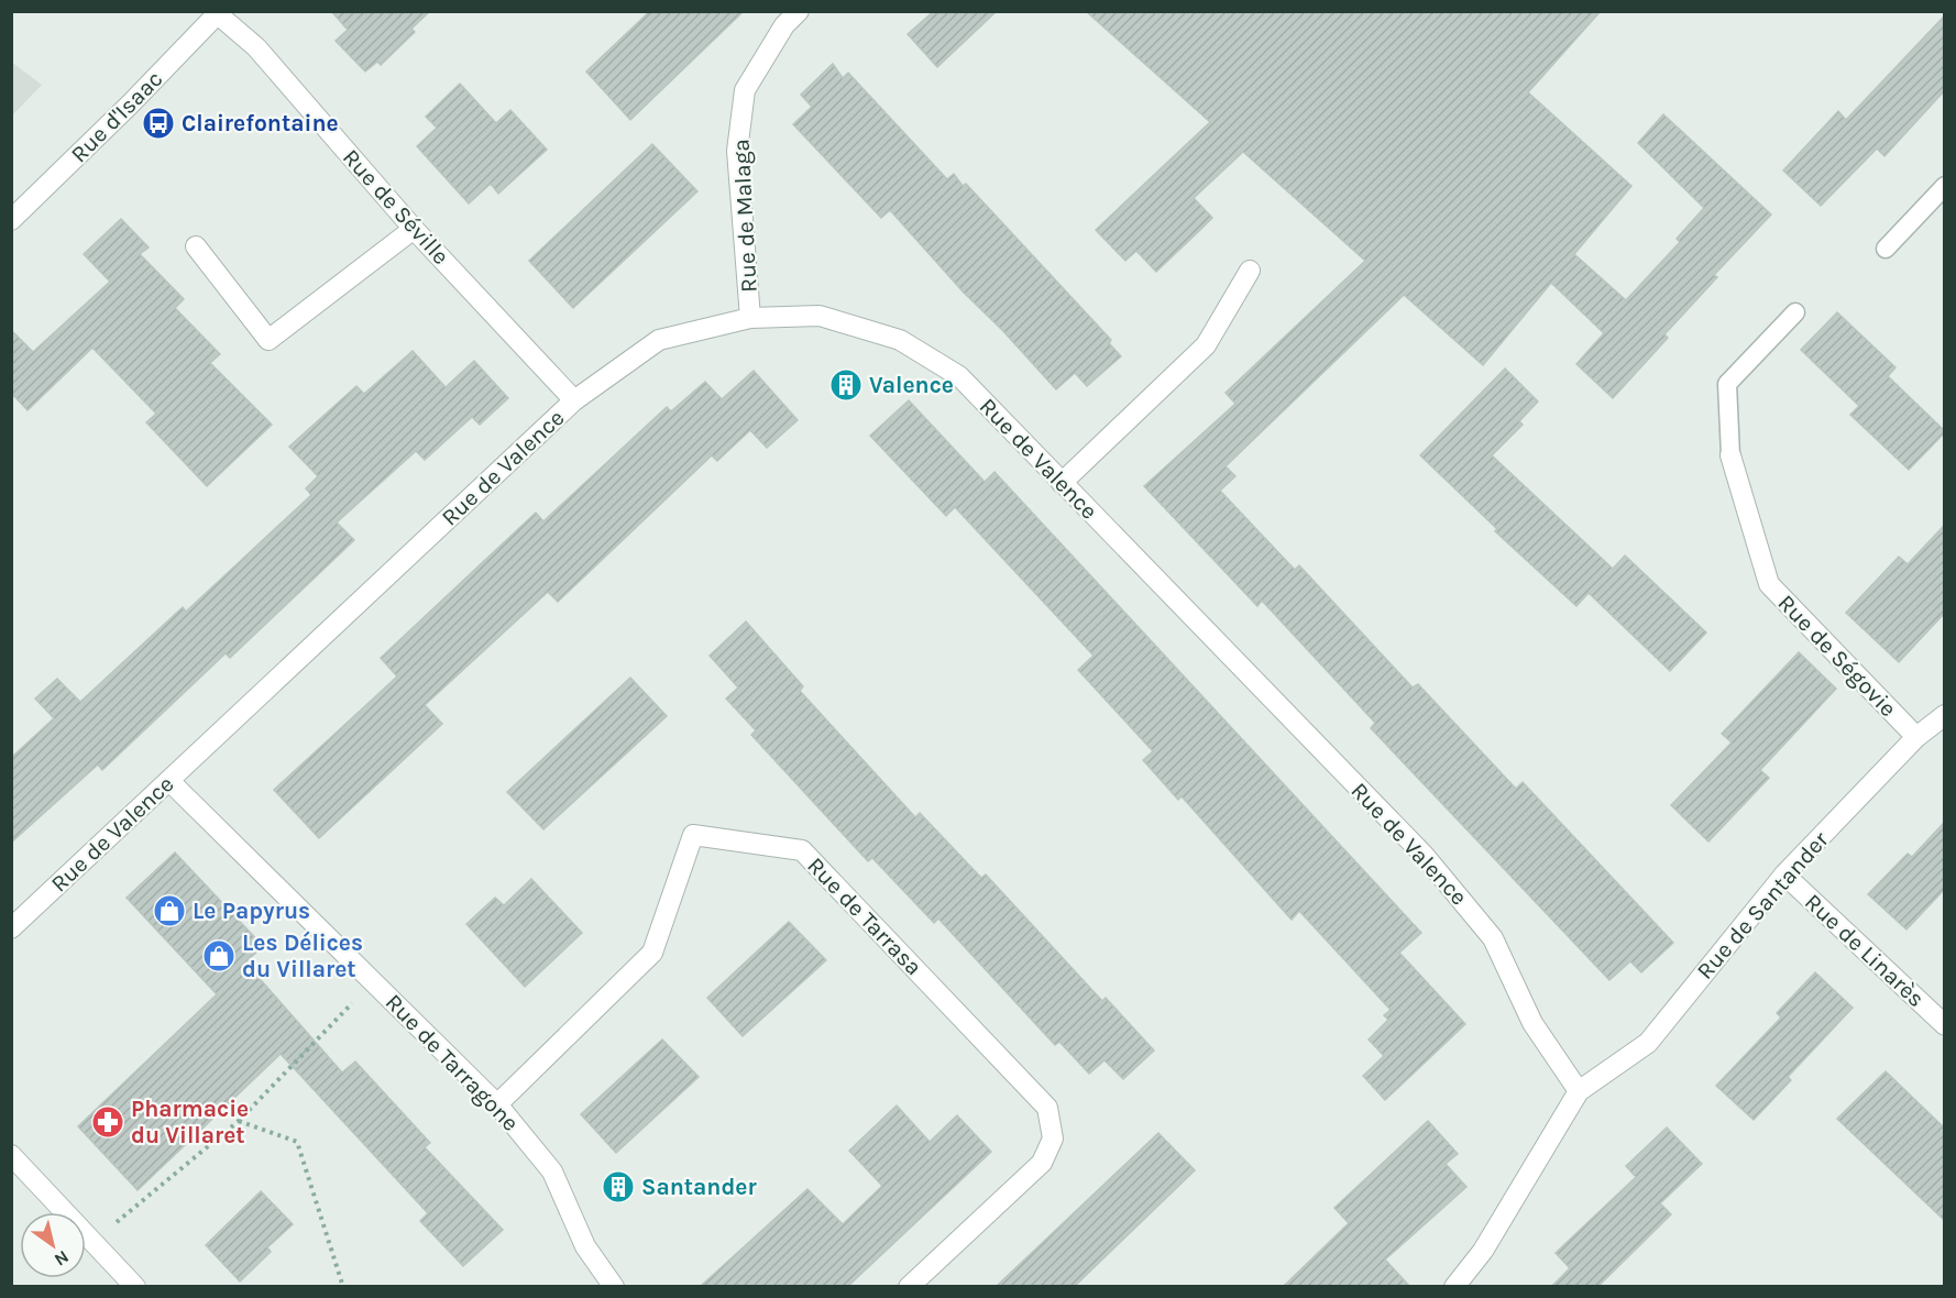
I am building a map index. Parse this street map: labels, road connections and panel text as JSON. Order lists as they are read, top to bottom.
{
  "streets": {
    "street": [
      "Rue d'Isaac",
      "Rue de Séville",
      "Rue de Malaga",
      "Rue de Valence",
      "Rue de Ségovie",
      "Rue de Santander",
      "Rue de Tarrasa",
      "Rue de Linarès",
      "Rue de Tarragone"
    ]
  },
  "crossings": [
    ["Rue d'Isaac", "Rue de Séville"],
    ["Rue de Séville", "Rue de Valence"],
    ["Rue de Malaga", "Rue de Valence"],
    ["Rue de Valence", "Rue de Santander"],
    ["Rue de Valence", "Rue de Tarragone"],
    ["Rue de Ségovie", "Rue de Santander"],
    ["Rue de Santander", "Rue de Linarès"],
    ["Rue de Tarrasa", "Rue de Tarragone"]
  ],
  "places": {
    "bus stop": ["Clairefontaine"],
    "building": ["Valence", "Santander"],
    "shop": ["Le Papyrus", "Les Délices du Villaret"],
    "pharmacy": ["Pharmacie du Villaret"]
  },
  "north": "bottom right"
}
